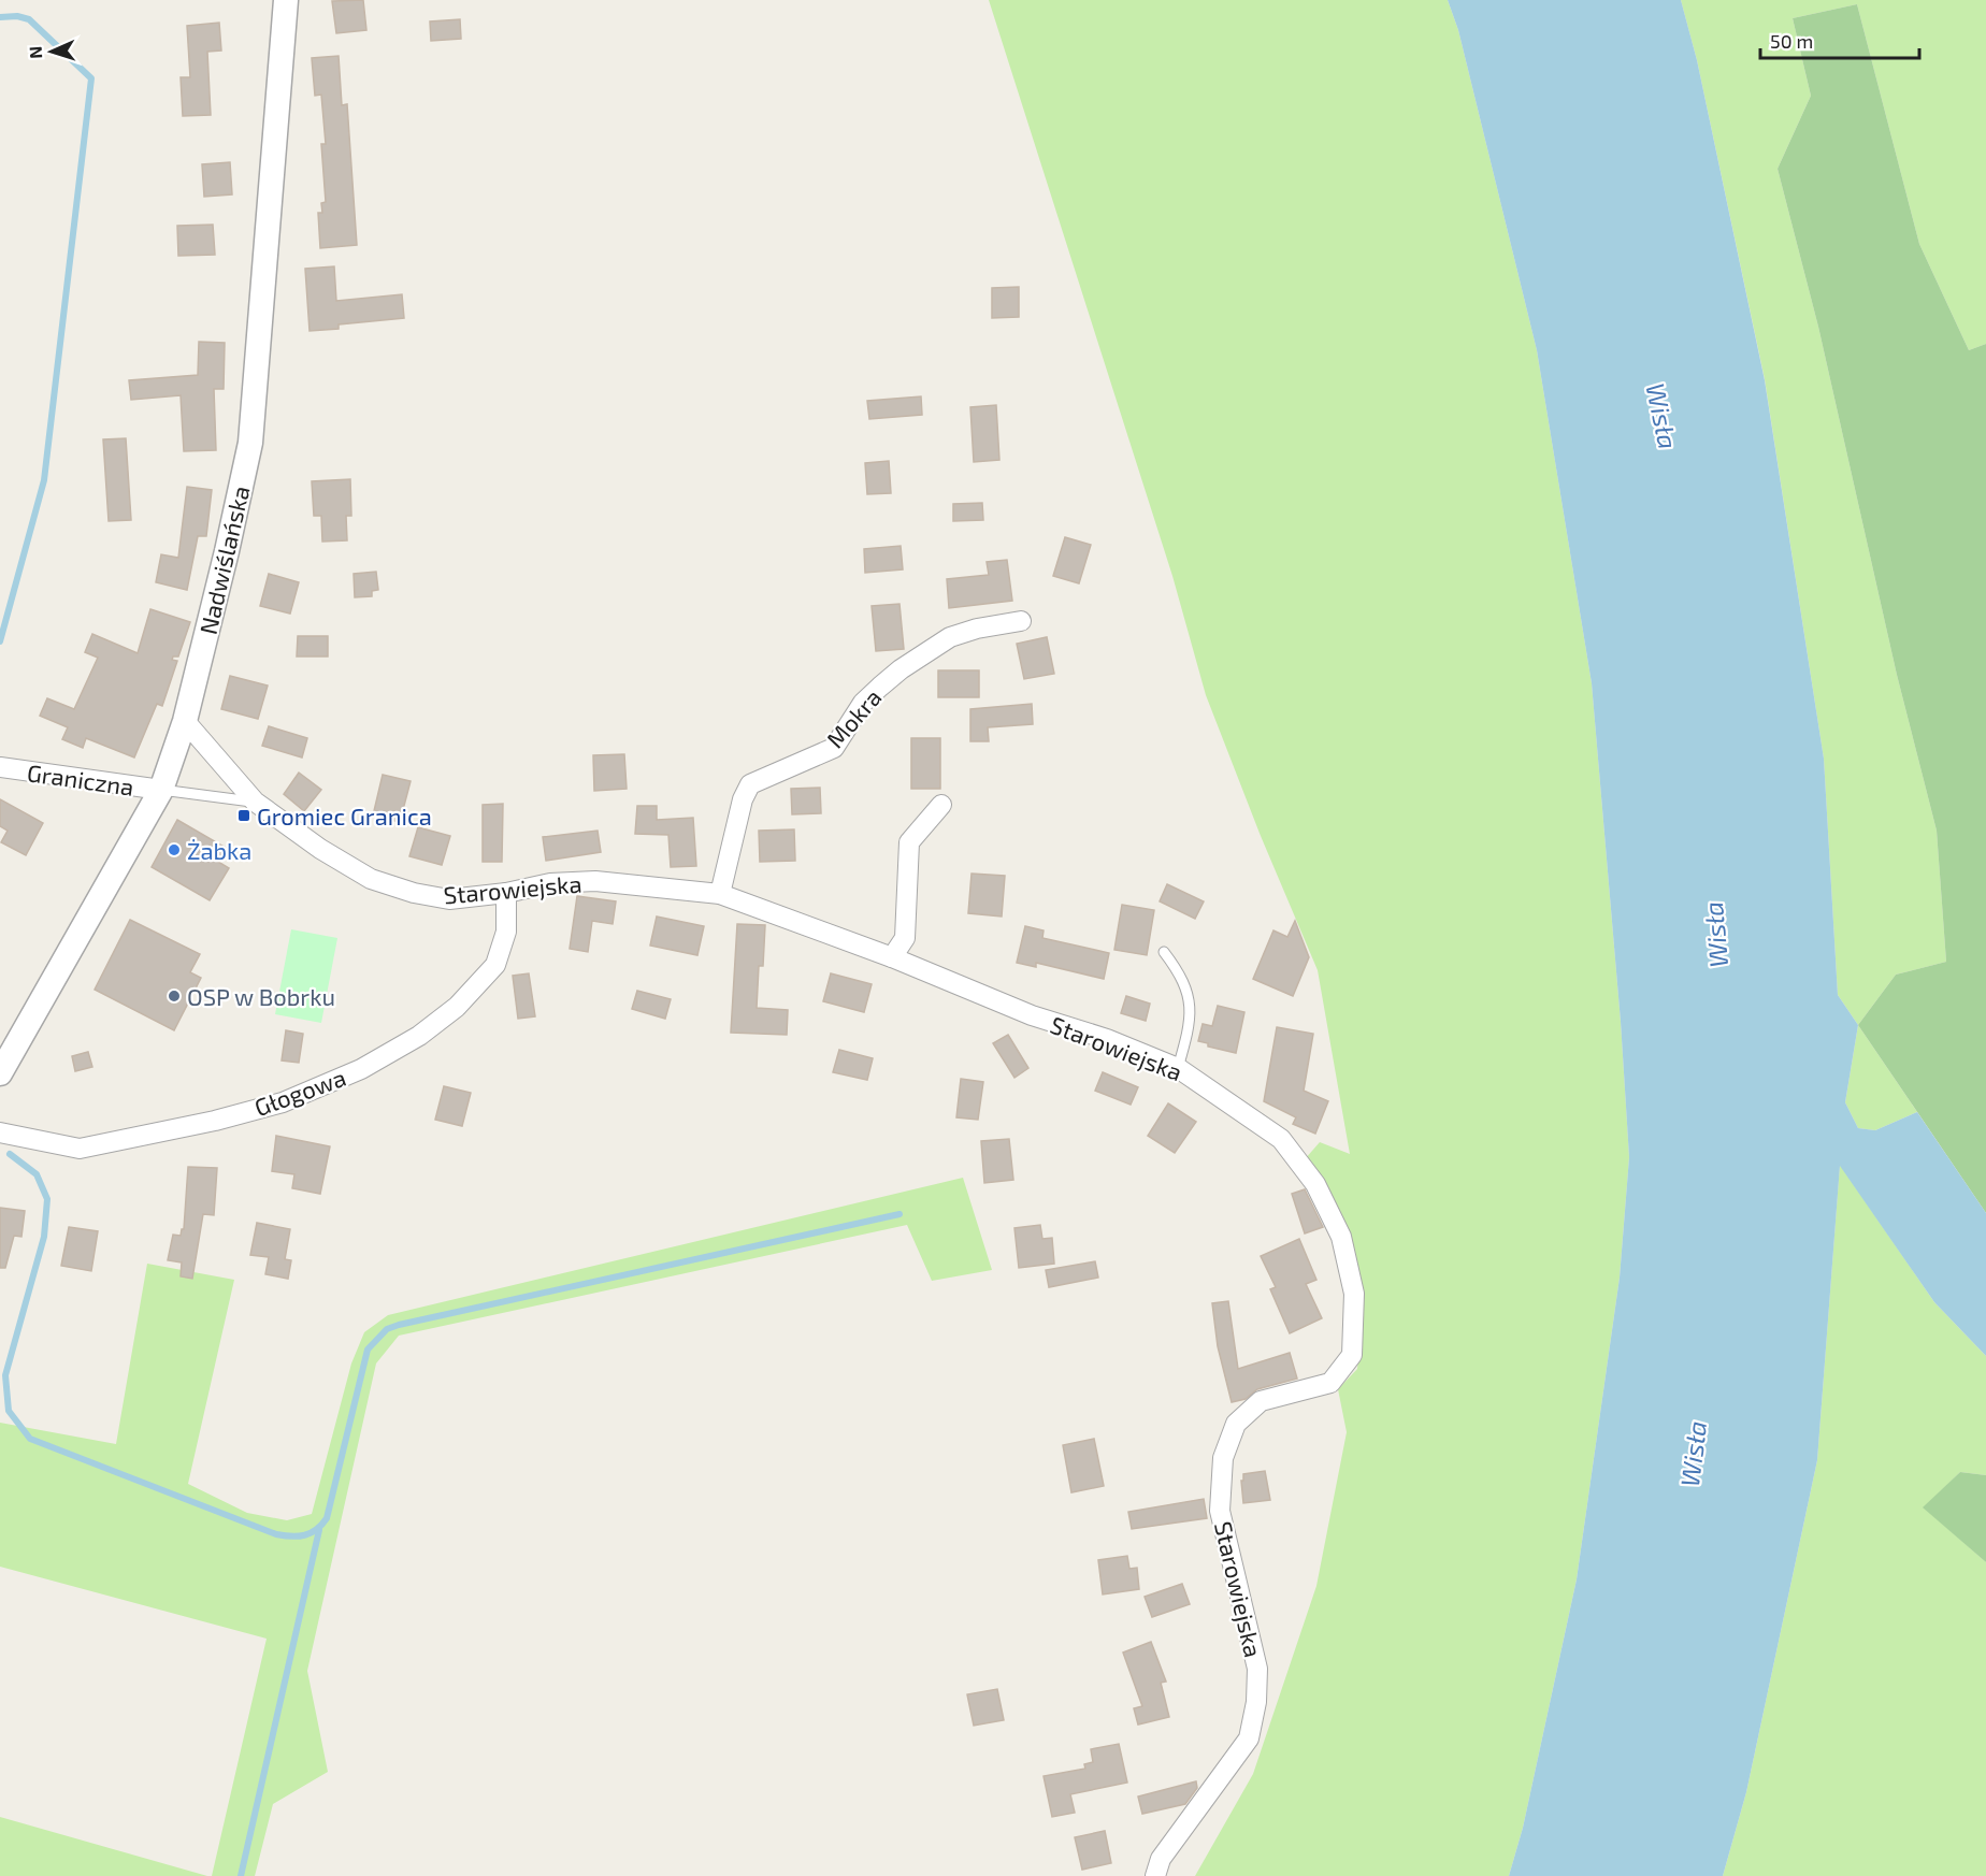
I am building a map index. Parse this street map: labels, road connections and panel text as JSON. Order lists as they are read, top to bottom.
{
  "streets": {
    "street": [
      "Nadwiślańska",
      "Mokra",
      "Graniczna",
      "Starowiejska",
      "Głogowa"
    ]
  },
  "crossings": [
    ["Nadwiślańska", "Graniczna"],
    ["Nadwiślańska", "Starowiejska"],
    ["Mokra", "Starowiejska"],
    ["Starowiejska", "Głogowa"]
  ],
  "water": ["Wisła"],
  "places": {
    "transit": ["Gromiec Granica"],
    "other": ["Żabka", "OSP w Bobrku"]
  },
  "scale_bar": "50 m",
  "north": "left"
}
